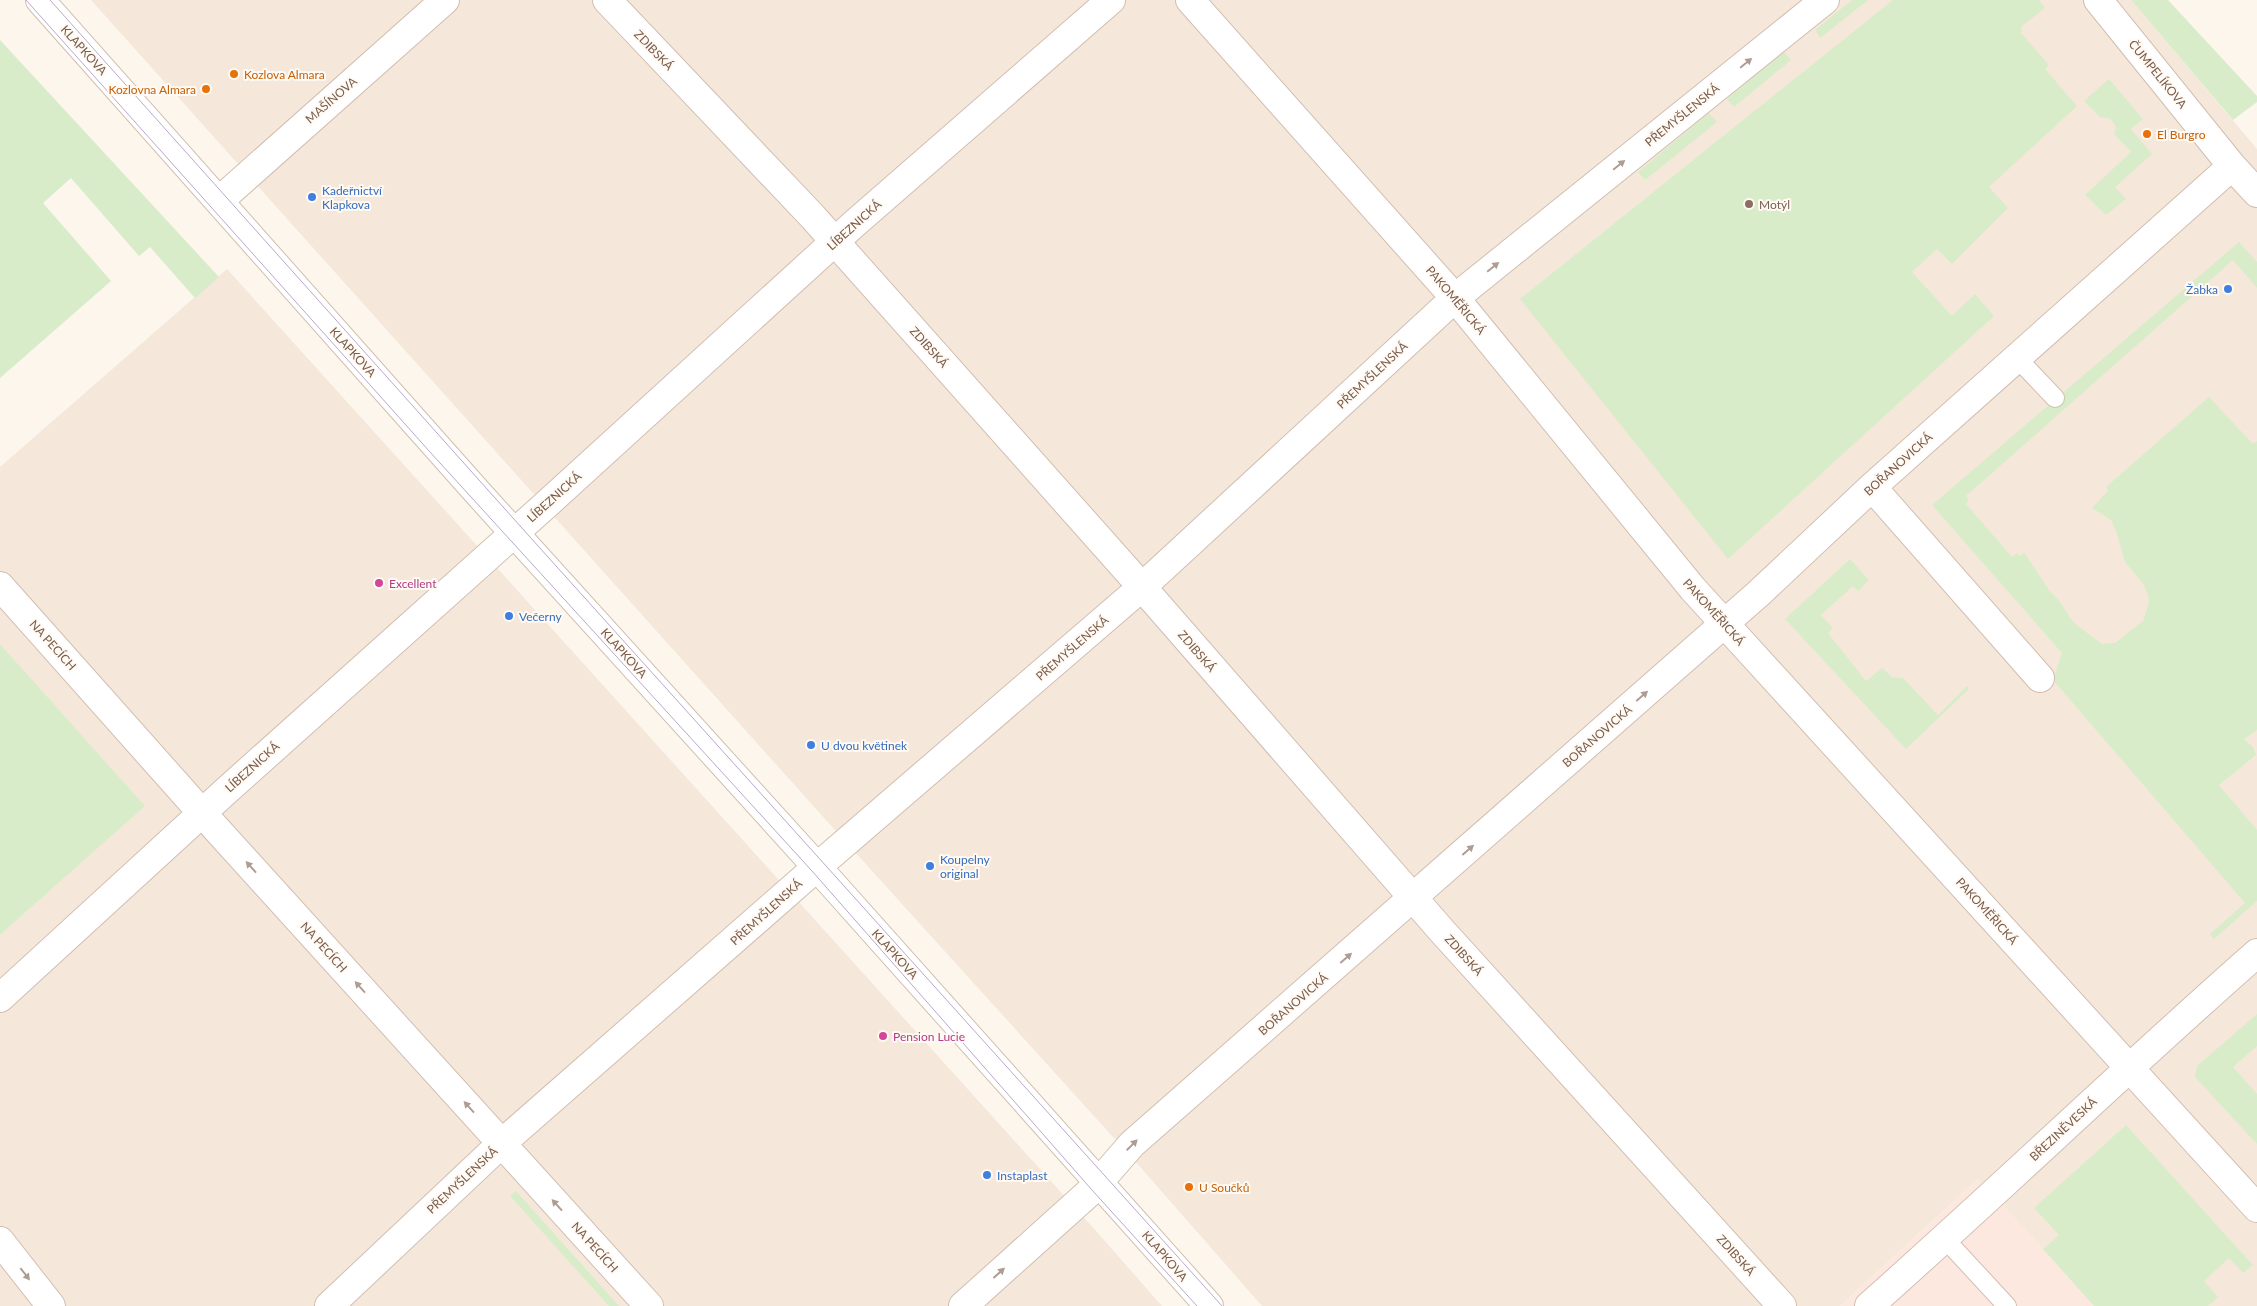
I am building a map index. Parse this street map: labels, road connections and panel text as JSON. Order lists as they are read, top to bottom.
{
  "streets": {
    "street": [
      "KLAPKOVA",
      "ZDIBSKÁ",
      "ČUMPELÍKOVA",
      "MAŠÍNOVA",
      "PŘEMYŠLENSKÁ",
      "LÍBEZNICKÁ",
      "PAKOMĚŘICKÁ",
      "BOŘANOVICKÁ",
      "NA PECÍCH",
      "BŘEZINĚVESKÁ"
    ]
  },
  "crossings": [
    ["KLAPKOVA", "MAŠÍNOVA"],
    ["KLAPKOVA", "PŘEMYŠLENSKÁ"],
    ["KLAPKOVA", "LÍBEZNICKÁ"],
    ["KLAPKOVA", "BOŘANOVICKÁ"],
    ["ZDIBSKÁ", "PŘEMYŠLENSKÁ"],
    ["ZDIBSKÁ", "LÍBEZNICKÁ"],
    ["ZDIBSKÁ", "BOŘANOVICKÁ"],
    ["ČUMPELÍKOVA", "BOŘANOVICKÁ"],
    ["PŘEMYŠLENSKÁ", "PAKOMĚŘICKÁ"],
    ["PŘEMYŠLENSKÁ", "NA PECÍCH"],
    ["LÍBEZNICKÁ", "NA PECÍCH"],
    ["PAKOMĚŘICKÁ", "BOŘANOVICKÁ"],
    ["PAKOMĚŘICKÁ", "BŘEZINĚVESKÁ"]
  ],
  "one_way": ["BOŘANOVICKÁ", "NA PECÍCH"],
  "places": [
    "Kozlova Almara",
    "Kozlovna Almara",
    "El Burgro",
    "Kadeřnictví Klapkova",
    "Motýl",
    "Žabka",
    "Excellent",
    "Večerny",
    "U dvou květinek",
    "Koupelny original",
    "Pension Lucie",
    "Instaplast",
    "U Součků"
  ]
}
